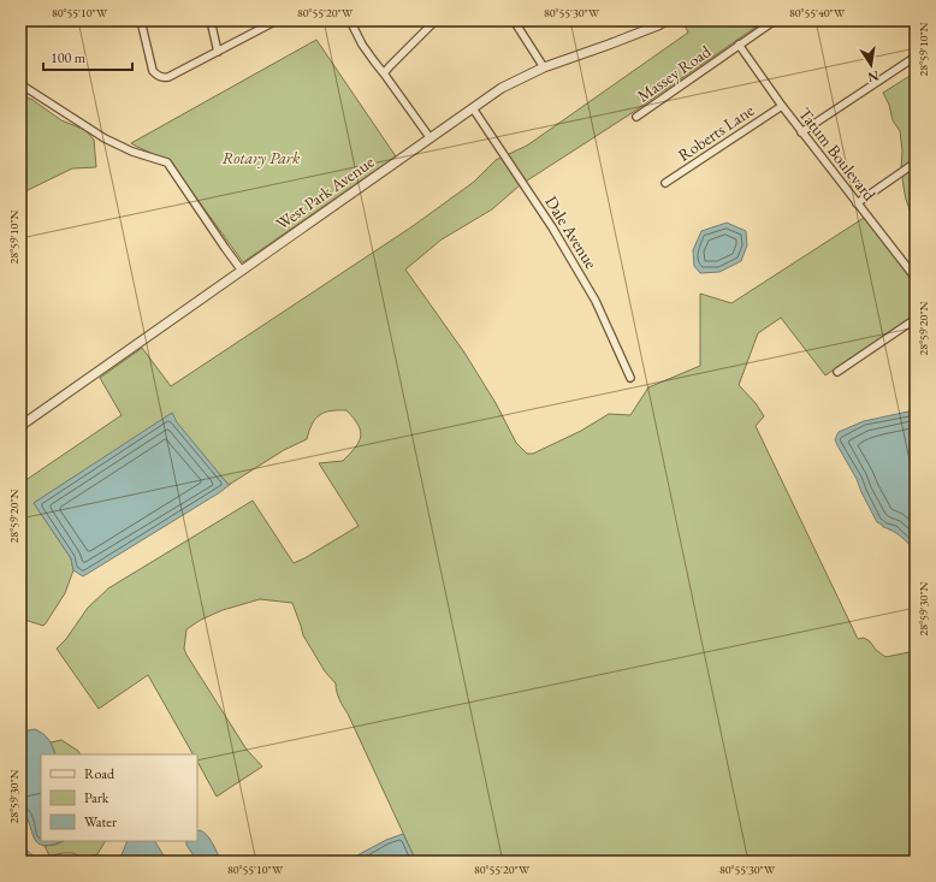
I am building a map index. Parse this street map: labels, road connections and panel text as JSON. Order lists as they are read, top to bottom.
{
  "streets": {
    "street": [
      "Massey Road",
      "Roberts Lane",
      "Tatum Boulevard",
      "West Park Avenue",
      "Dale Avenue"
    ]
  },
  "crossings": [
    ["Massey Road", "Tatum Boulevard"],
    ["Roberts Lane", "Tatum Boulevard"],
    ["West Park Avenue", "Dale Avenue"]
  ],
  "parks": ["Rotary Park"],
  "legend": ["Road", "Park", "Water"],
  "scale_bar": "100 m",
  "north": "bottom",
  "coordinates": [
    "80°55'10\"W",
    "80°55'20\"W",
    "80°55'30\"W",
    "80°55'40\"W",
    "28°59'10\"N",
    "28°59'20\"N",
    "28°59'30\"N"
  ]
}
